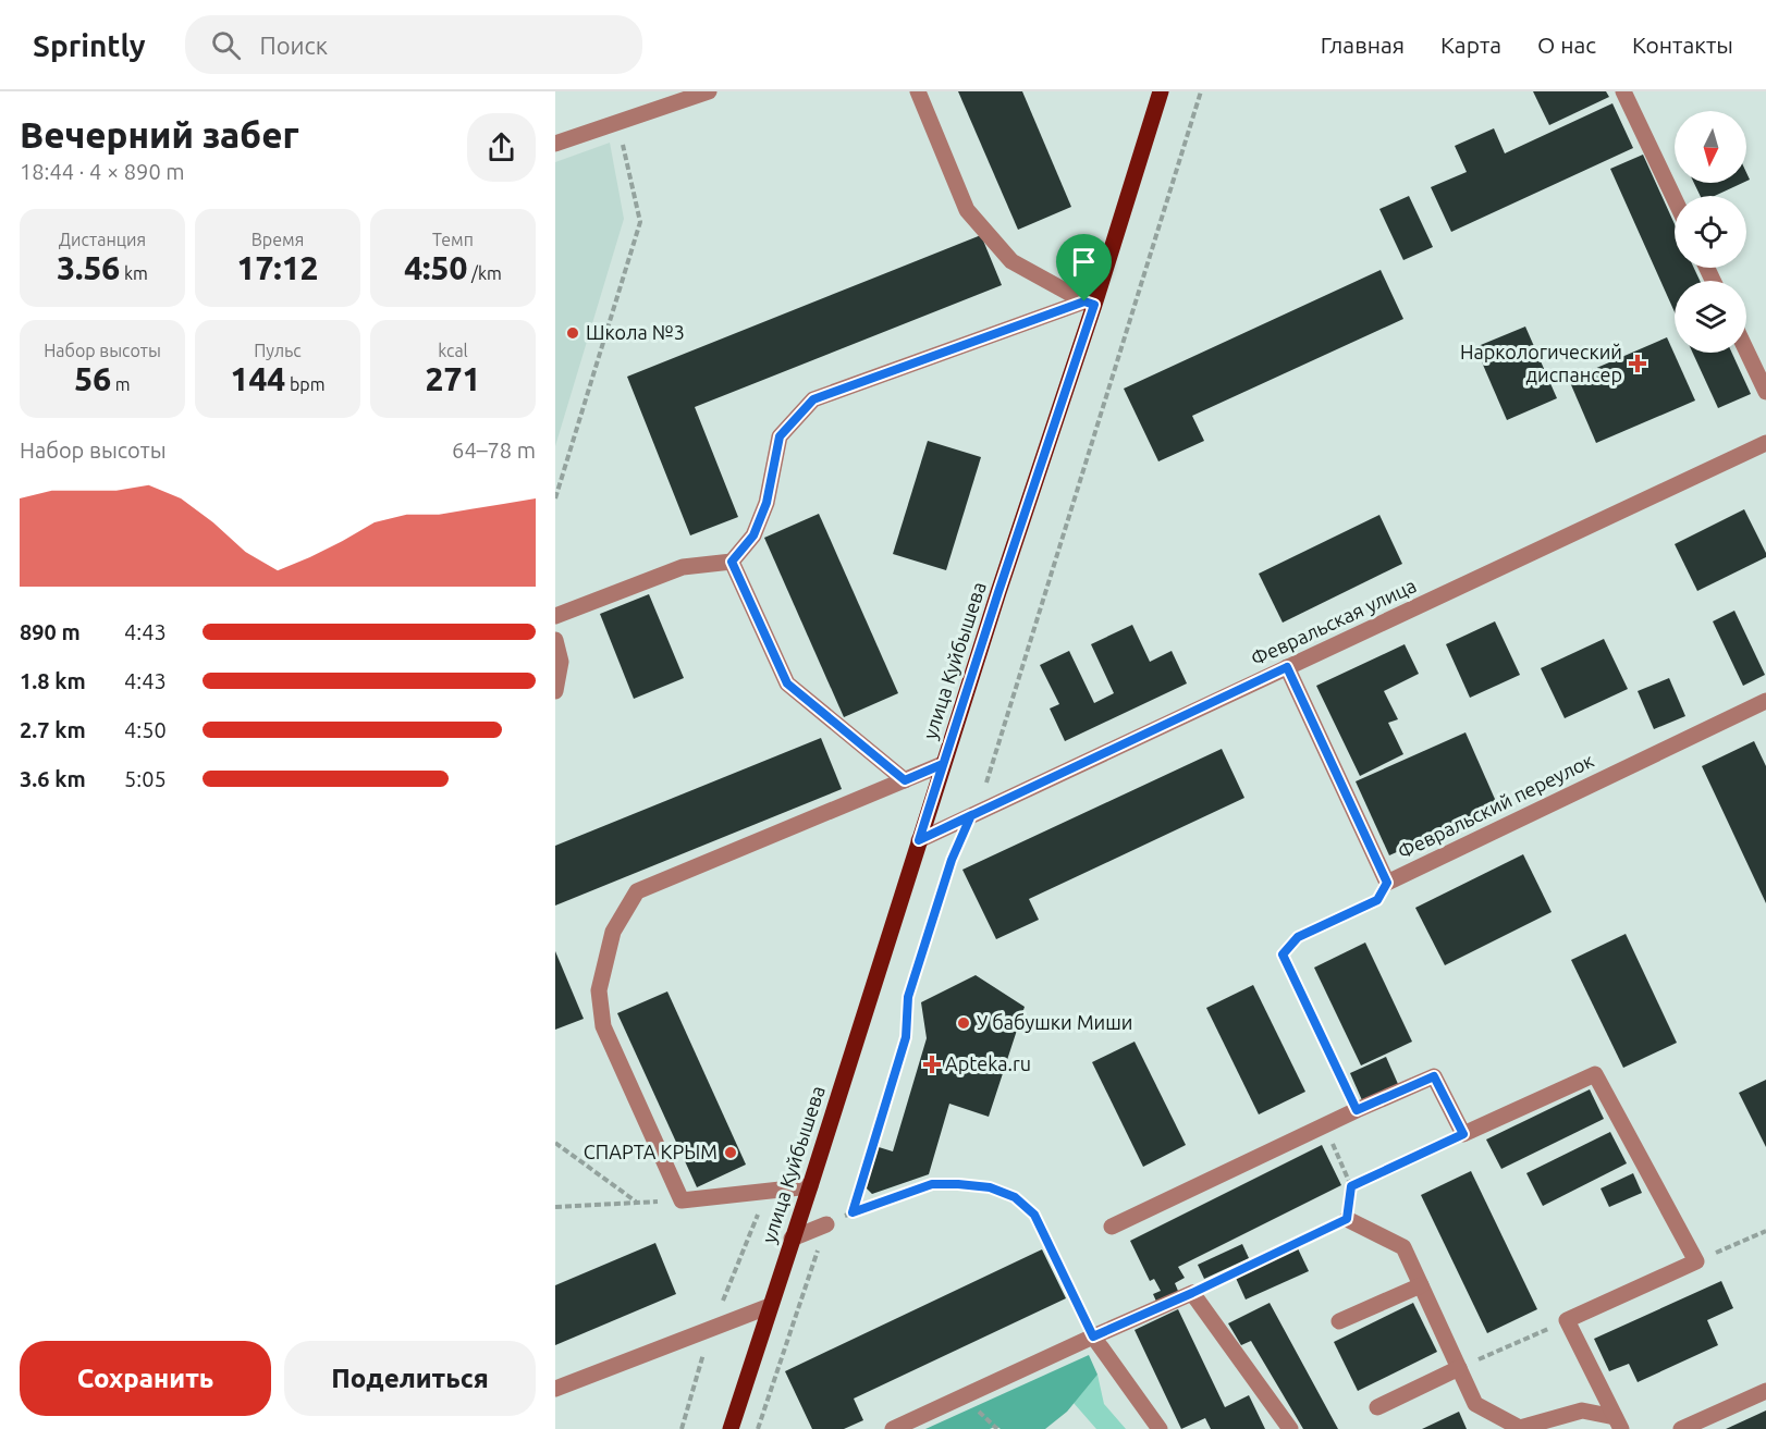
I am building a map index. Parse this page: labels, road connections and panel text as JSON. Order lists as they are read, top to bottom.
{
  "streets": {
    "main road": ["улица Куйбышева"],
    "street": ["Февральская улица", "Февральский переулок"]
  },
  "crossings": [
    ["Февральская улица", "улица Куйбышева"],
    ["Февральская улица", "Февральский переулок"]
  ],
  "places": {
    "other": ["Школа №3", "У бабушки Миши", "СПАРТА КРЫМ"],
    "health": ["Наркологический диспансер", "Apteka.ru"]
  },
  "north": "bottom",
  "page": {
    "header": "Sprintly",
    "search": "Поиск",
    "nav": [
      "Главная",
      "Карта",
      "О нас",
      "Контакты"
    ],
    "heading": ["Вечерний забег", "18:44 · 4 × 890 m"],
    "stats": [
      ["Дистанция", "3.56 km"],
      ["Время", "17:12"],
      ["Темп", "4:50 /km"],
      ["Набор высоты", "56 m"],
      ["Пульс", "144 bpm"],
      ["kcal", "271"]
    ],
    "chart": ["Набор высоты", "64–78 m"],
    "list": [
      {
        "name": "890 m",
        "note": "4:43"
      },
      {
        "name": "1.8 km",
        "note": "4:43"
      },
      {
        "name": "2.7 km",
        "note": "4:50"
      },
      {
        "name": "3.6 km",
        "note": "5:05"
      }
    ],
    "buttons": ["Сохранить", "Поделиться"]
  }
}
